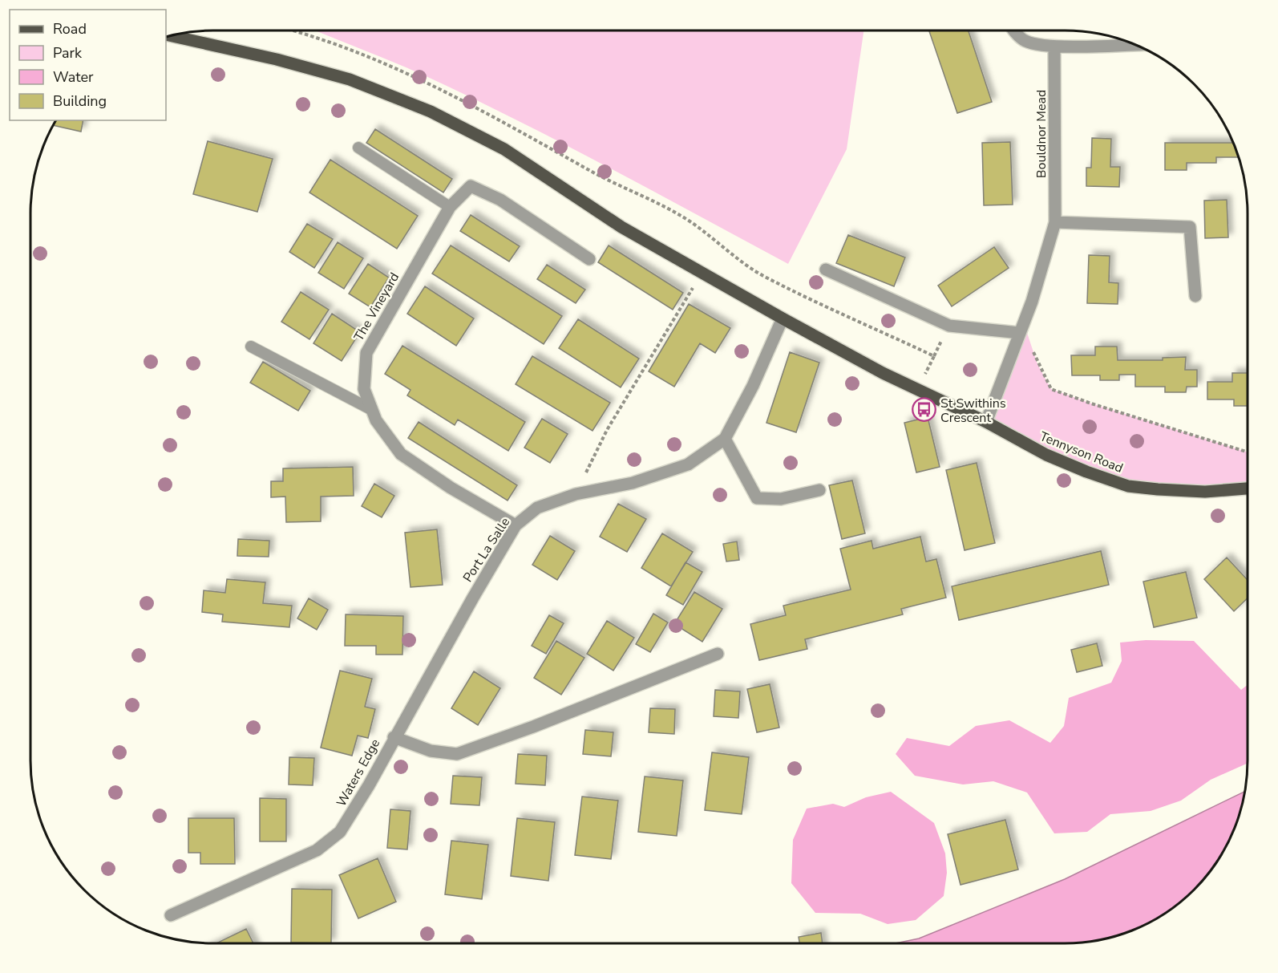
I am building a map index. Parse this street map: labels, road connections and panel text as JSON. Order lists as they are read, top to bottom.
{
  "streets": {
    "main road": ["Tennyson Road"],
    "street": [
      "Bouldnor Mead",
      "The Vineyard",
      "Port La Salle",
      "Waters Edge"
    ]
  },
  "crossings": [
    ["The Vineyard", "Port La Salle"],
    ["Tennyson Road", "Port La Salle"],
    ["Port La Salle", "Waters Edge"]
  ],
  "places": {
    "bus stop": ["St Swithins Crescent"]
  },
  "legend": [
    "Road",
    "Park",
    "Water",
    "Building"
  ]
}
